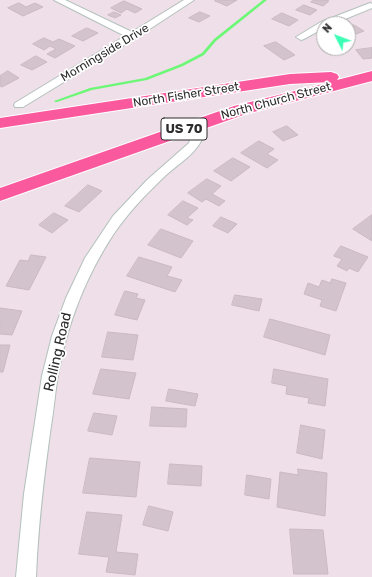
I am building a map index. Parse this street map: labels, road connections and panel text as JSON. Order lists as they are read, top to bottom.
{
  "streets": {
    "main road": ["North Fisher Street", "North Church Street", "US 70"],
    "street": ["Morningside Drive", "Rolling Road"]
  },
  "crossings": [
    ["North Fisher Street", "North Church Street"],
    ["North Church Street", "Rolling Road"]
  ],
  "north": "top left"
}
